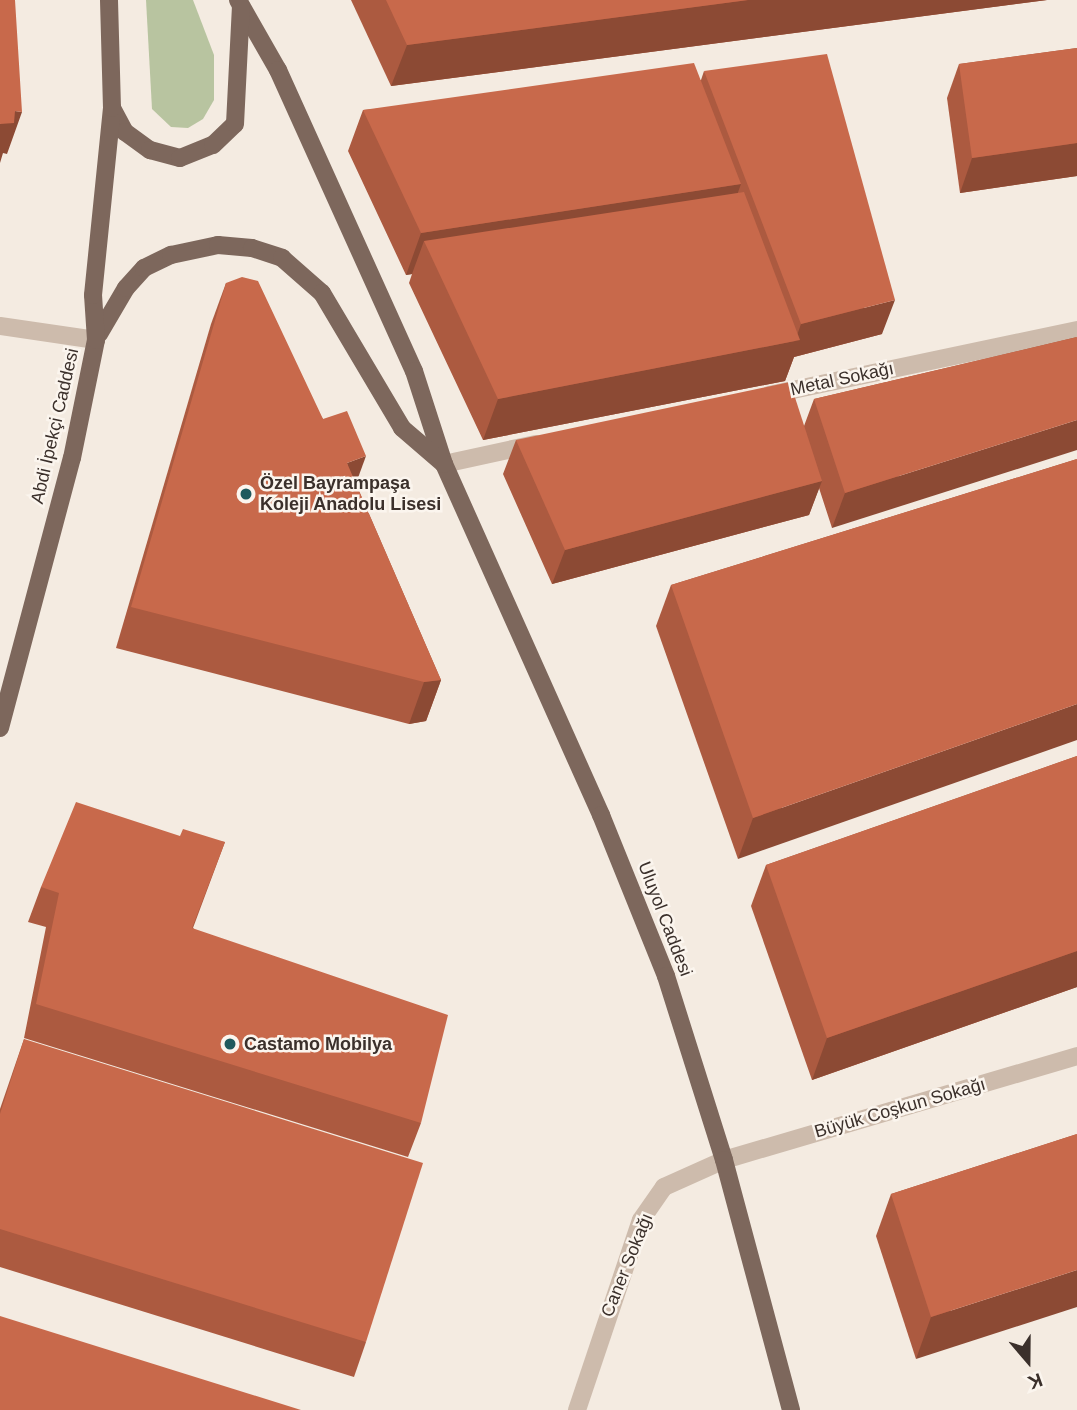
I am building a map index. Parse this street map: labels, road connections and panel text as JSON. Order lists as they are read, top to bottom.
{
  "streets": {
    "main road": ["Abdi İpekçi Caddesi", "Uluyol Caddesi"],
    "street": ["Metal Sokağı", "Büyük Coşkun Sokağı", "Caner Sokağı"]
  },
  "crossings": [
    ["Uluyol Caddesi", "Büyük Coşkun Sokağı"],
    ["Uluyol Caddesi", "Caner Sokağı"],
    ["Büyük Coşkun Sokağı", "Caner Sokağı"]
  ],
  "places": ["Özel Bayrampaşa Koleji Anadolu Lisesi", "Castamo Mobilya"],
  "north": "bottom"
}
